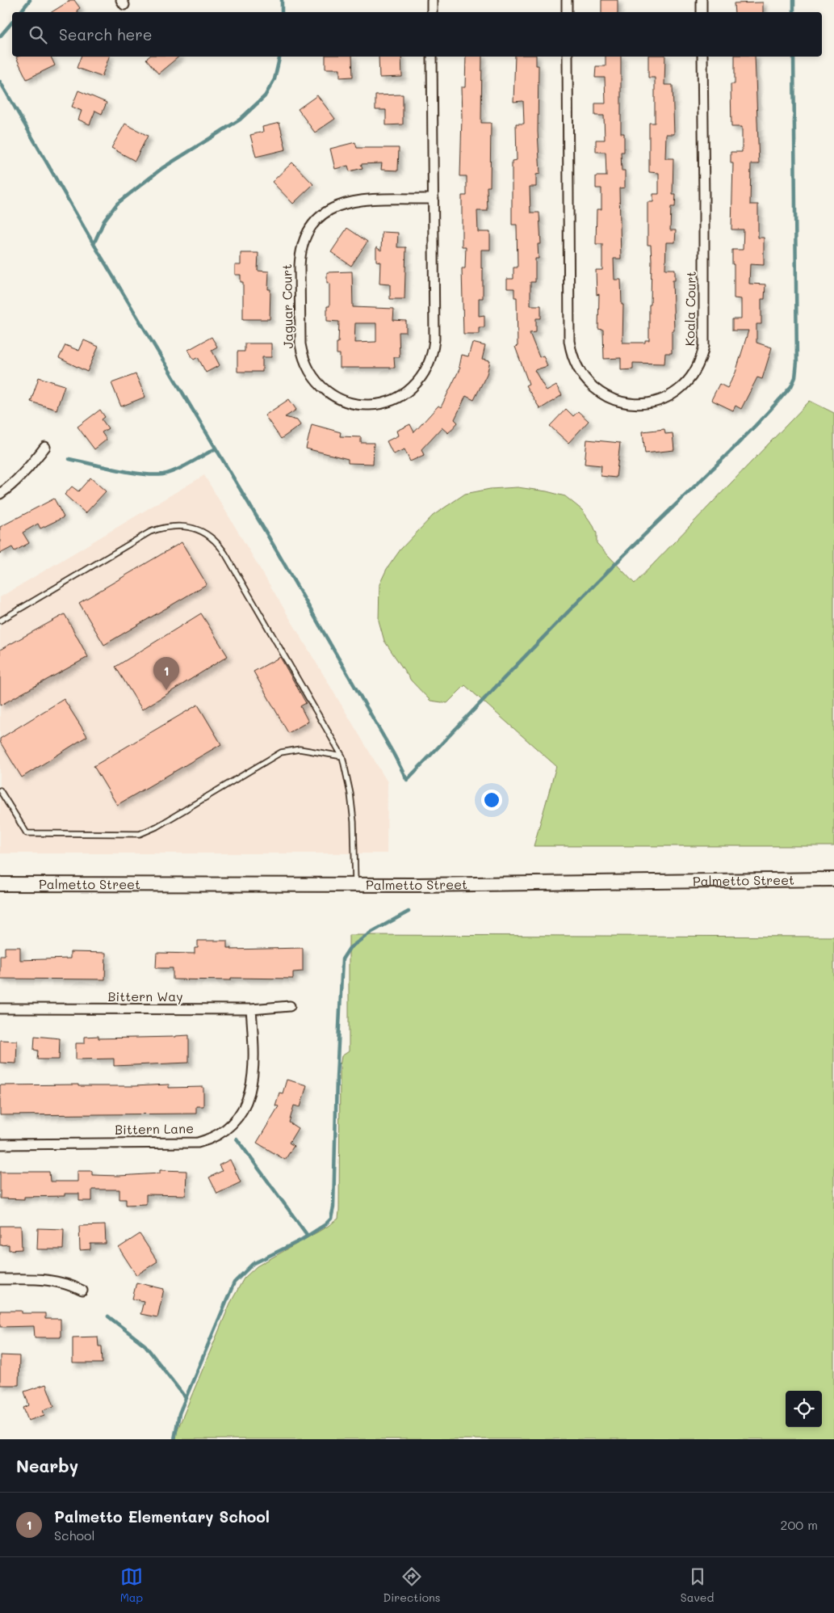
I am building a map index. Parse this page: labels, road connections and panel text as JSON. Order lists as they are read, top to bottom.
{
  "streets": {
    "main road": ["Palmetto Street"],
    "street": [
      "Jaguar Court",
      "Koala Court",
      "Bittern Way",
      "Bittern Lane"
    ]
  },
  "crossings": [
    ["Bittern Way", "Bittern Lane"]
  ],
  "page": {
    "search": "Search here",
    "pins": "1",
    "heading": "Nearby",
    "list": [
      {
        "mark": "1",
        "name": "Palmetto Elementary School",
        "note": "School",
        "value": "200 m"
      }
    ],
    "nav": ["Map", "Directions", "Saved"]
  }
}
